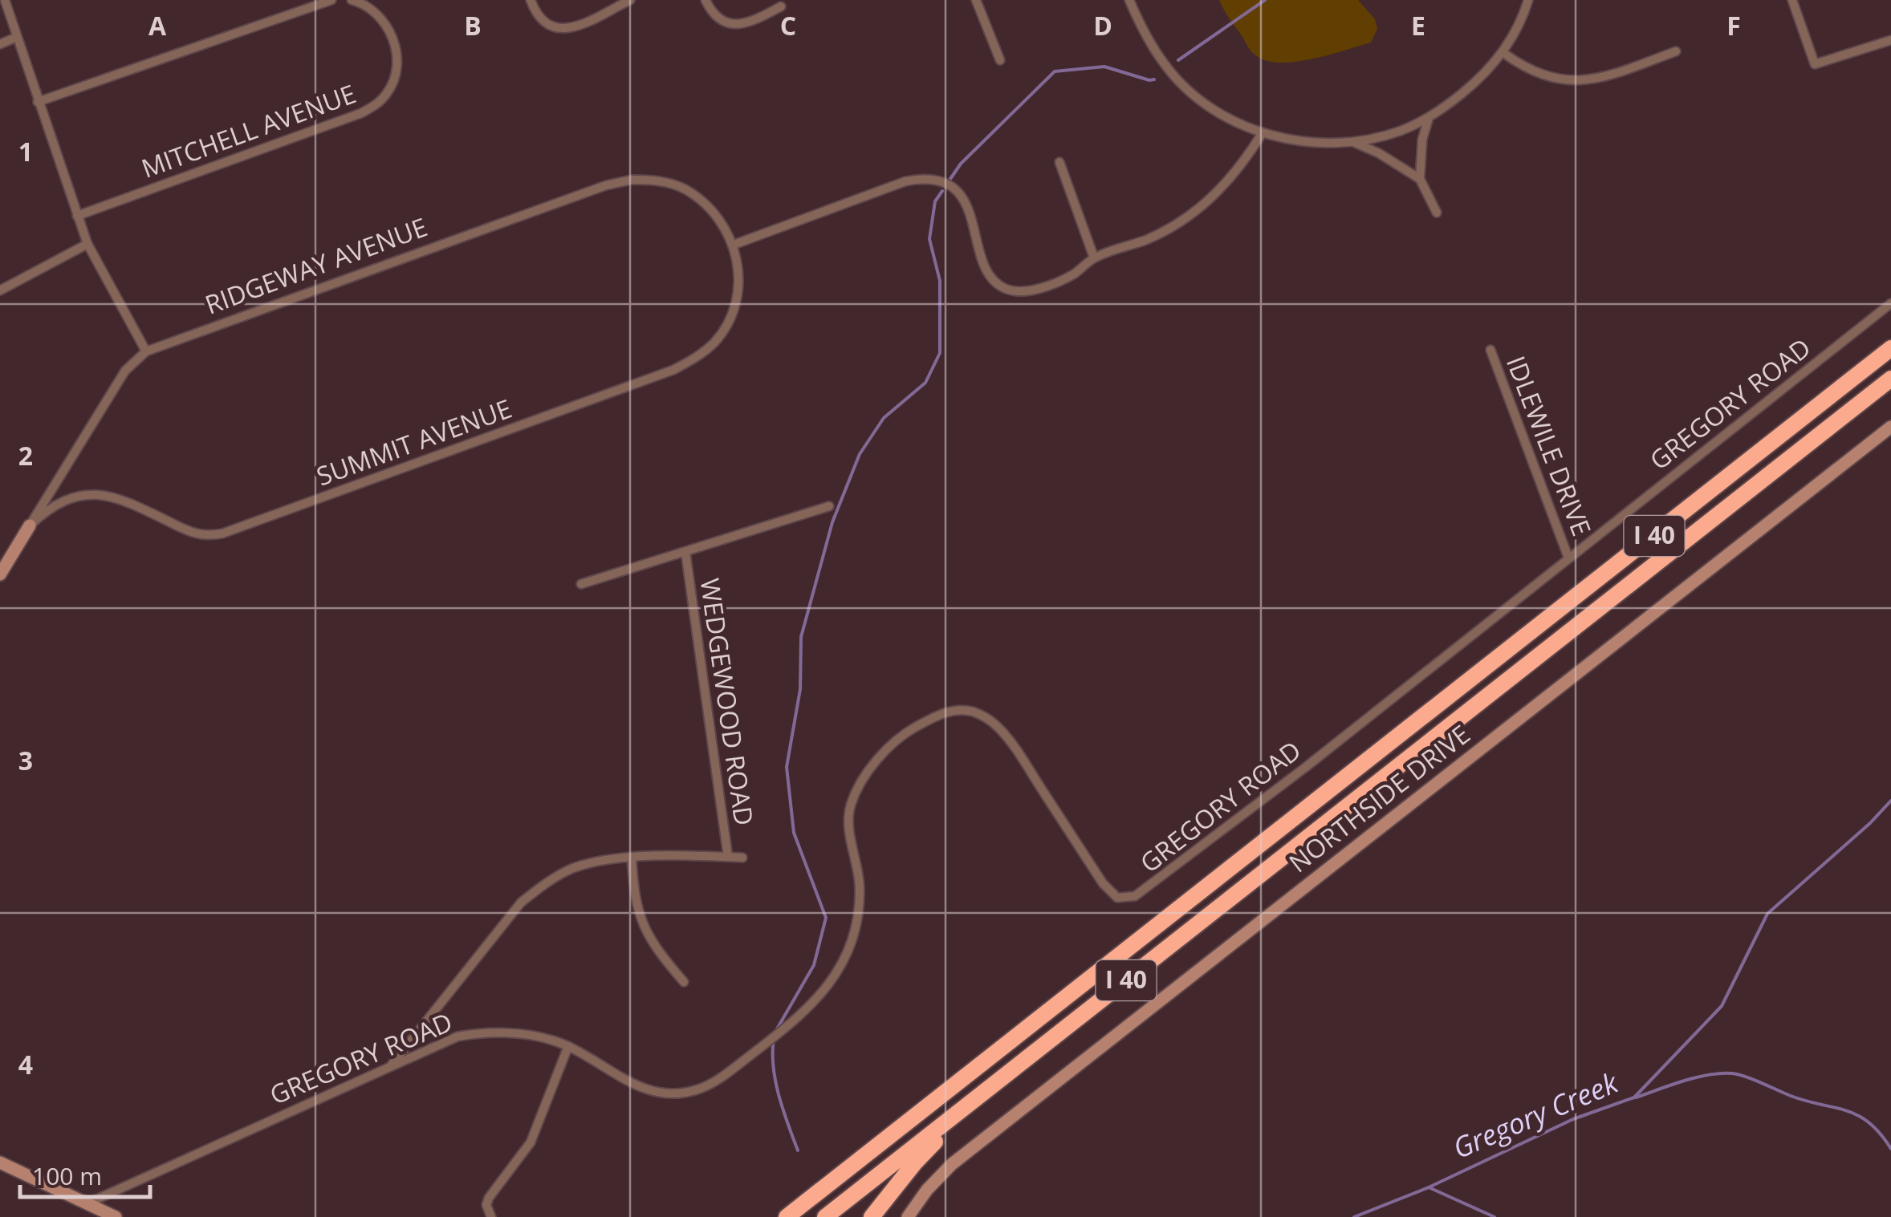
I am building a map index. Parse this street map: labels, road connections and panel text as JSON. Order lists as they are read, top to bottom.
{
  "streets": {
    "highway": ["I 40"],
    "street": [
      "MITCHELL AVENUE",
      "RIDGEWAY AVENUE",
      "GREGORY ROAD",
      "SUMMIT AVENUE",
      "IDLEWILE DRIVE",
      "WEDGEWOOD ROAD",
      "NORTHSIDE DRIVE"
    ]
  },
  "crossings": [
    ["RIDGEWAY AVENUE", "SUMMIT AVENUE"],
    ["GREGORY ROAD", "IDLEWILE DRIVE"]
  ],
  "water": ["Gregory Creek"],
  "scale_bar": "100 m",
  "grid": {
    "columns": [
      "A",
      "B",
      "C",
      "D",
      "E",
      "F"
    ],
    "rows": [
      "1",
      "2",
      "3",
      "4"
    ]
  }
}
